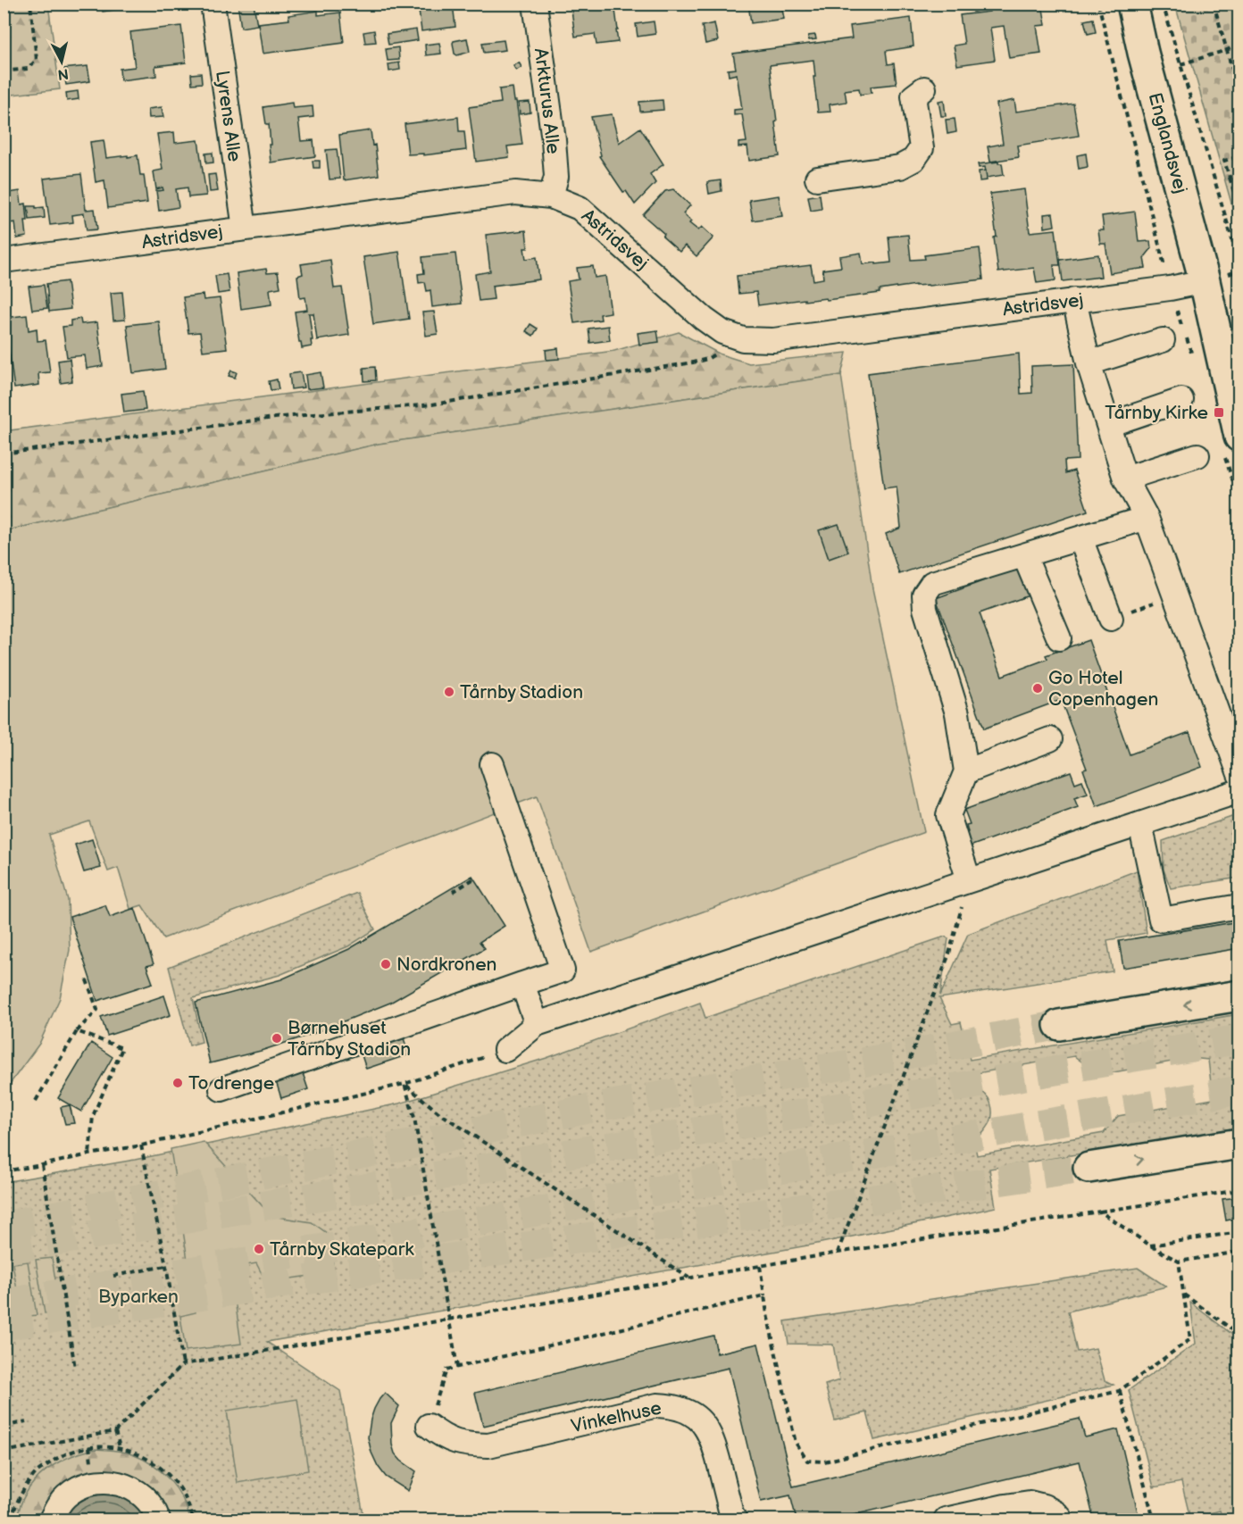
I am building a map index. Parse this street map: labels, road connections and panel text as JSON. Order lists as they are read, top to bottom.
{
  "streets": {
    "main road": ["Englandsvej"],
    "street": [
      "Arkturus Alle",
      "Lyrens Alle",
      "Astridsvej",
      "Vinkelhuse"
    ]
  },
  "crossings": [
    ["Arkturus Alle", "Astridsvej"],
    ["Lyrens Alle", "Astridsvej"],
    ["Englandsvej", "Astridsvej"]
  ],
  "parks": ["Byparken"],
  "places": {
    "transit": ["Tårnby Kirke"],
    "other": [
      "Go Hotel Copenhagen",
      "Tårnby Stadion",
      "Nordkronen",
      "Børnehuset Tårnby Stadion",
      "To drenge",
      "Tårnby Skatepark"
    ]
  },
  "north": "bottom"
}
